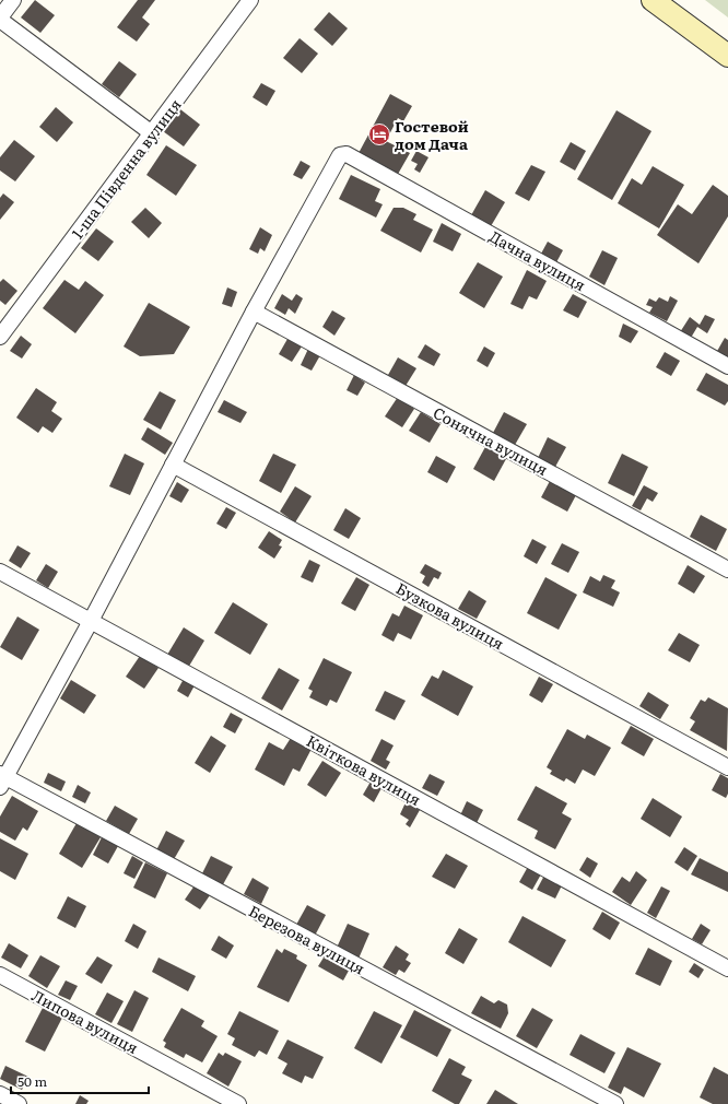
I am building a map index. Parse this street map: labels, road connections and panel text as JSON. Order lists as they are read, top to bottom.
{
  "streets": {
    "street": [
      "1-ша Південна вулиця",
      "Дачна вулиця",
      "Сонячна вулиця",
      "Бузкова вулиця",
      "Квіткова вулиця",
      "Березова вулиця",
      "Липова вулиця"
    ]
  },
  "crossings": [
    ["Дачна вулиця", "Сонячна вулиця"]
  ],
  "places": {
    "hotel": ["Гостевой дом Дача"]
  },
  "scale_bar": "50 m"
}
